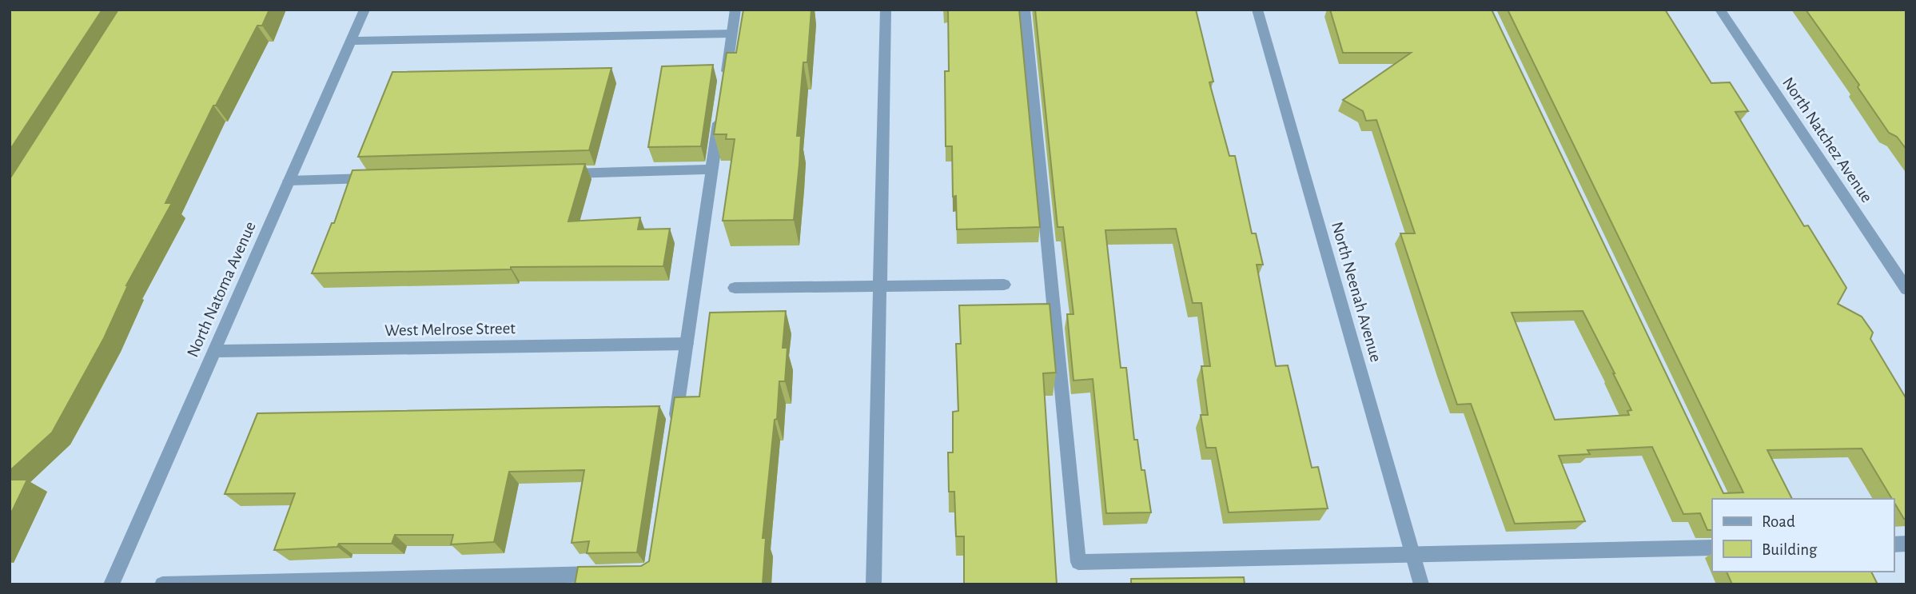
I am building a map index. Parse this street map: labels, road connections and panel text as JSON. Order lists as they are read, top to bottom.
{
  "streets": {
    "street": [
      "North Natchez Avenue",
      "North Natoma Avenue",
      "North Neenah Avenue",
      "West Melrose Street"
    ]
  },
  "crossings": [
    ["North Natoma Avenue", "West Melrose Street"]
  ],
  "legend": ["Road", "Building"]
}
